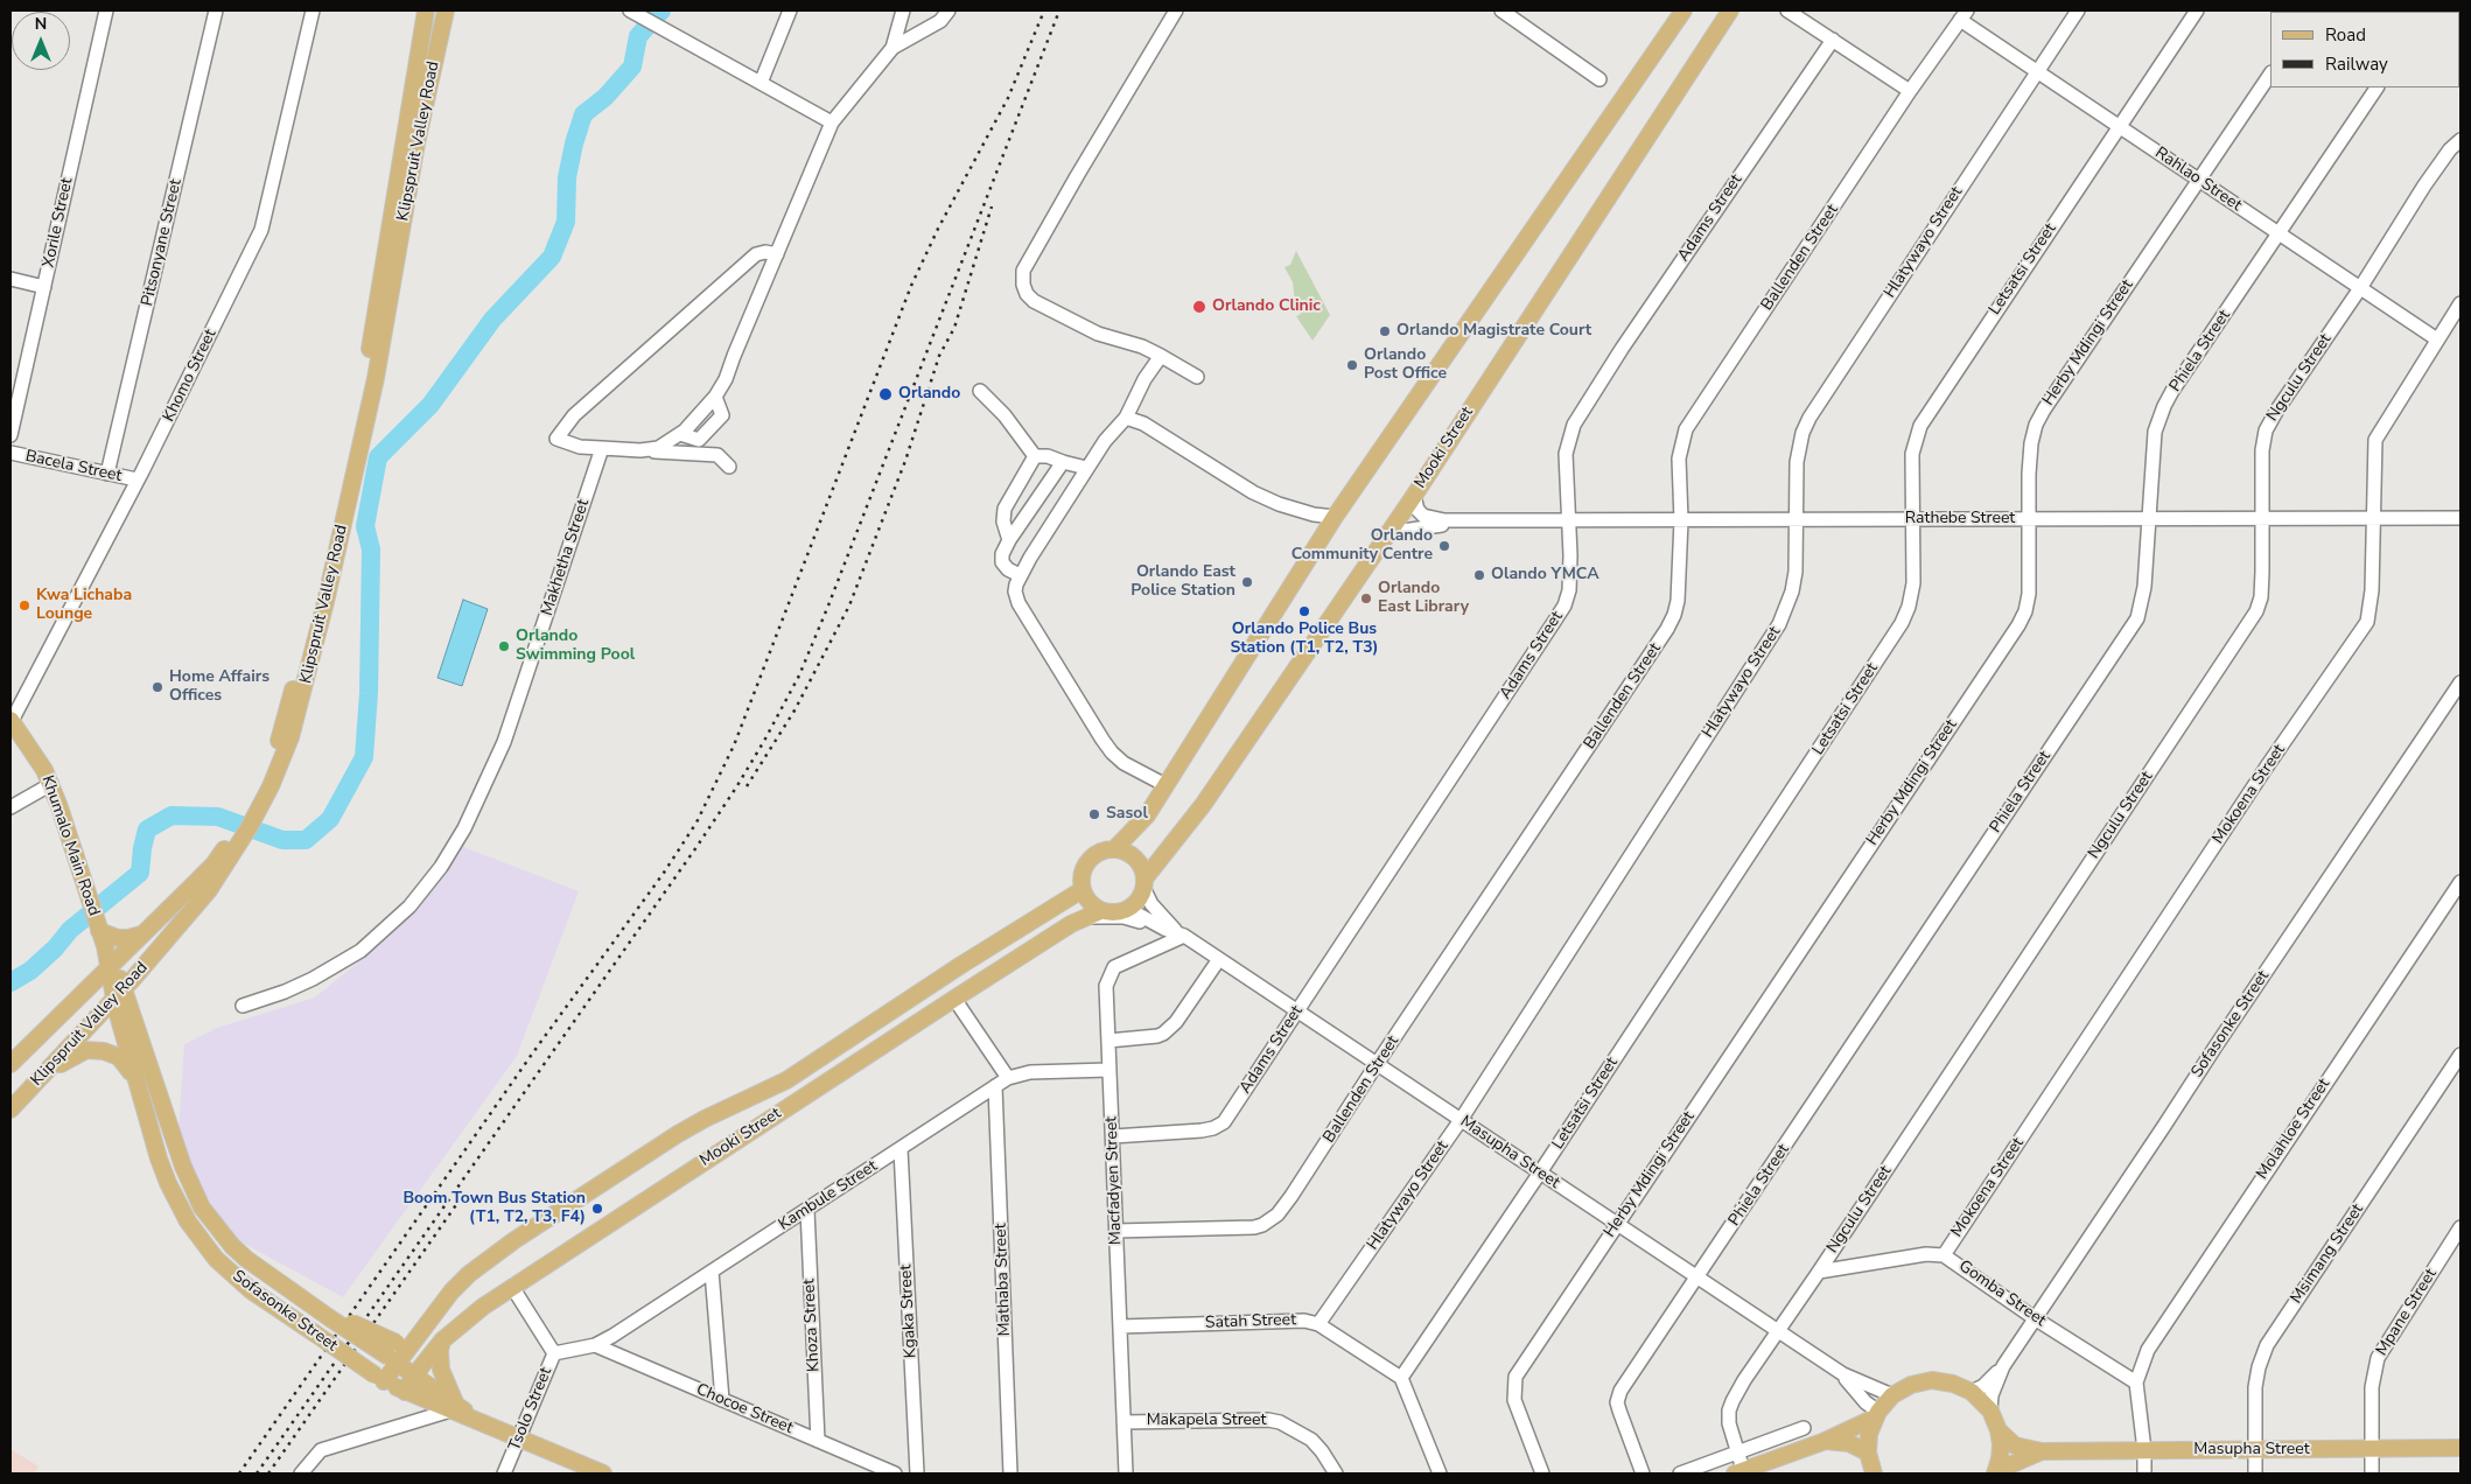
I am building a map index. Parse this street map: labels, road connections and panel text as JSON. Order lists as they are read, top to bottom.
{
  "streets": {
    "main road": [
      "Klipspruit Valley Road",
      "Mooki Street",
      "Khumalo Main Road",
      "Sofasonke Street",
      "Masupha Street"
    ],
    "street": [
      "Rahlao Street",
      "Adams Street",
      "Xorile Street",
      "Pitsonyane Street",
      "Hlatywayo Street",
      "Ballenden Street",
      "Letsatsi Street",
      "Herby Mdingi Street",
      "Phiela Street",
      "Khomo Street",
      "Ngculu Street",
      "Bacela Street",
      "Rathebe Street",
      "Makhetha Street",
      "Mokoena Street",
      "Molahloe Street",
      "Macfadyen Street",
      "Kambule Street",
      "Msimang Street",
      "Mathaba Street",
      "Gomba Street",
      "Kgaka Street",
      "Mpane Street",
      "Satah Street",
      "Khoza Street",
      "Tsolo Street",
      "Chocoe Street",
      "Makapela Street"
    ]
  },
  "crossings": [
    ["Klipspruit Valley Road", "Khumalo Main Road"],
    ["Klipspruit Valley Road", "Sofasonke Street"],
    ["Rahlao Street", "Hlatywayo Street"],
    ["Rahlao Street", "Ballenden Street"],
    ["Rahlao Street", "Letsatsi Street"],
    ["Rahlao Street", "Herby Mdingi Street"],
    ["Rahlao Street", "Phiela Street"],
    ["Rahlao Street", "Ngculu Street"],
    ["Rahlao Street", "Mokoena Street"],
    ["Adams Street", "Rathebe Street"],
    ["Adams Street", "Masupha Street"],
    ["Adams Street", "Macfadyen Street"],
    ["Pitsonyane Street", "Bacela Street"],
    ["Hlatywayo Street", "Rathebe Street"],
    ["Hlatywayo Street", "Masupha Street"],
    ["Hlatywayo Street", "Satah Street"],
    ["Ballenden Street", "Rathebe Street"],
    ["Ballenden Street", "Masupha Street"],
    ["Ballenden Street", "Macfadyen Street"],
    ["Letsatsi Street", "Rathebe Street"],
    ["Letsatsi Street", "Masupha Street"],
    ["Letsatsi Street", "Satah Street"],
    ["Herby Mdingi Street", "Rathebe Street"],
    ["Herby Mdingi Street", "Masupha Street"],
    ["Phiela Street", "Rathebe Street"],
    ["Phiela Street", "Masupha Street"],
    ["Khomo Street", "Bacela Street"],
    ["Khomo Street", "Khumalo Main Road"],
    ["Ngculu Street", "Rathebe Street"],
    ["Ngculu Street", "Masupha Street"],
    ["Ngculu Street", "Gomba Street"],
    ["Mooki Street", "Rathebe Street"],
    ["Mooki Street", "Sofasonke Street"],
    ["Mooki Street", "Masupha Street"],
    ["Mooki Street", "Tsolo Street"],
    ["Rathebe Street", "Mokoena Street"],
    ["Mokoena Street", "Gomba Street"],
    ["Khumalo Main Road", "Sofasonke Street"],
    ["Sofasonke Street", "Gomba Street"],
    ["Sofasonke Street", "Tsolo Street"],
    ["Molahloe Street", "Gomba Street"],
    ["Masupha Street", "Macfadyen Street"],
    ["Masupha Street", "Msimang Street"],
    ["Masupha Street", "Mpane Street"],
    ["Macfadyen Street", "Kambule Street"],
    ["Macfadyen Street", "Satah Street"],
    ["Macfadyen Street", "Makapela Street"],
    ["Kambule Street", "Mathaba Street"],
    ["Kambule Street", "Kgaka Street"],
    ["Kambule Street", "Khoza Street"],
    ["Kambule Street", "Tsolo Street"],
    ["Kambule Street", "Chocoe Street"],
    ["Khoza Street", "Chocoe Street"]
  ],
  "places": [
    "Orlando Clinic",
    "Orlando Magistrate Court",
    "Orlando Post Office",
    "Orlando",
    "Orlando Community Centre",
    "Olando YMCA",
    "Orlando East Police Station",
    "Orlando East Library",
    "Kwa Lichaba Lounge",
    "Orlando Police Bus Station (T1, T2, T3)",
    "Orlando Swimming Pool",
    "Home Affairs Offices",
    "Sasol",
    "Boom Town Bus Station (T1, T2, T3, F4)"
  ],
  "legend": ["Road", "Railway"],
  "north": "top"
}
